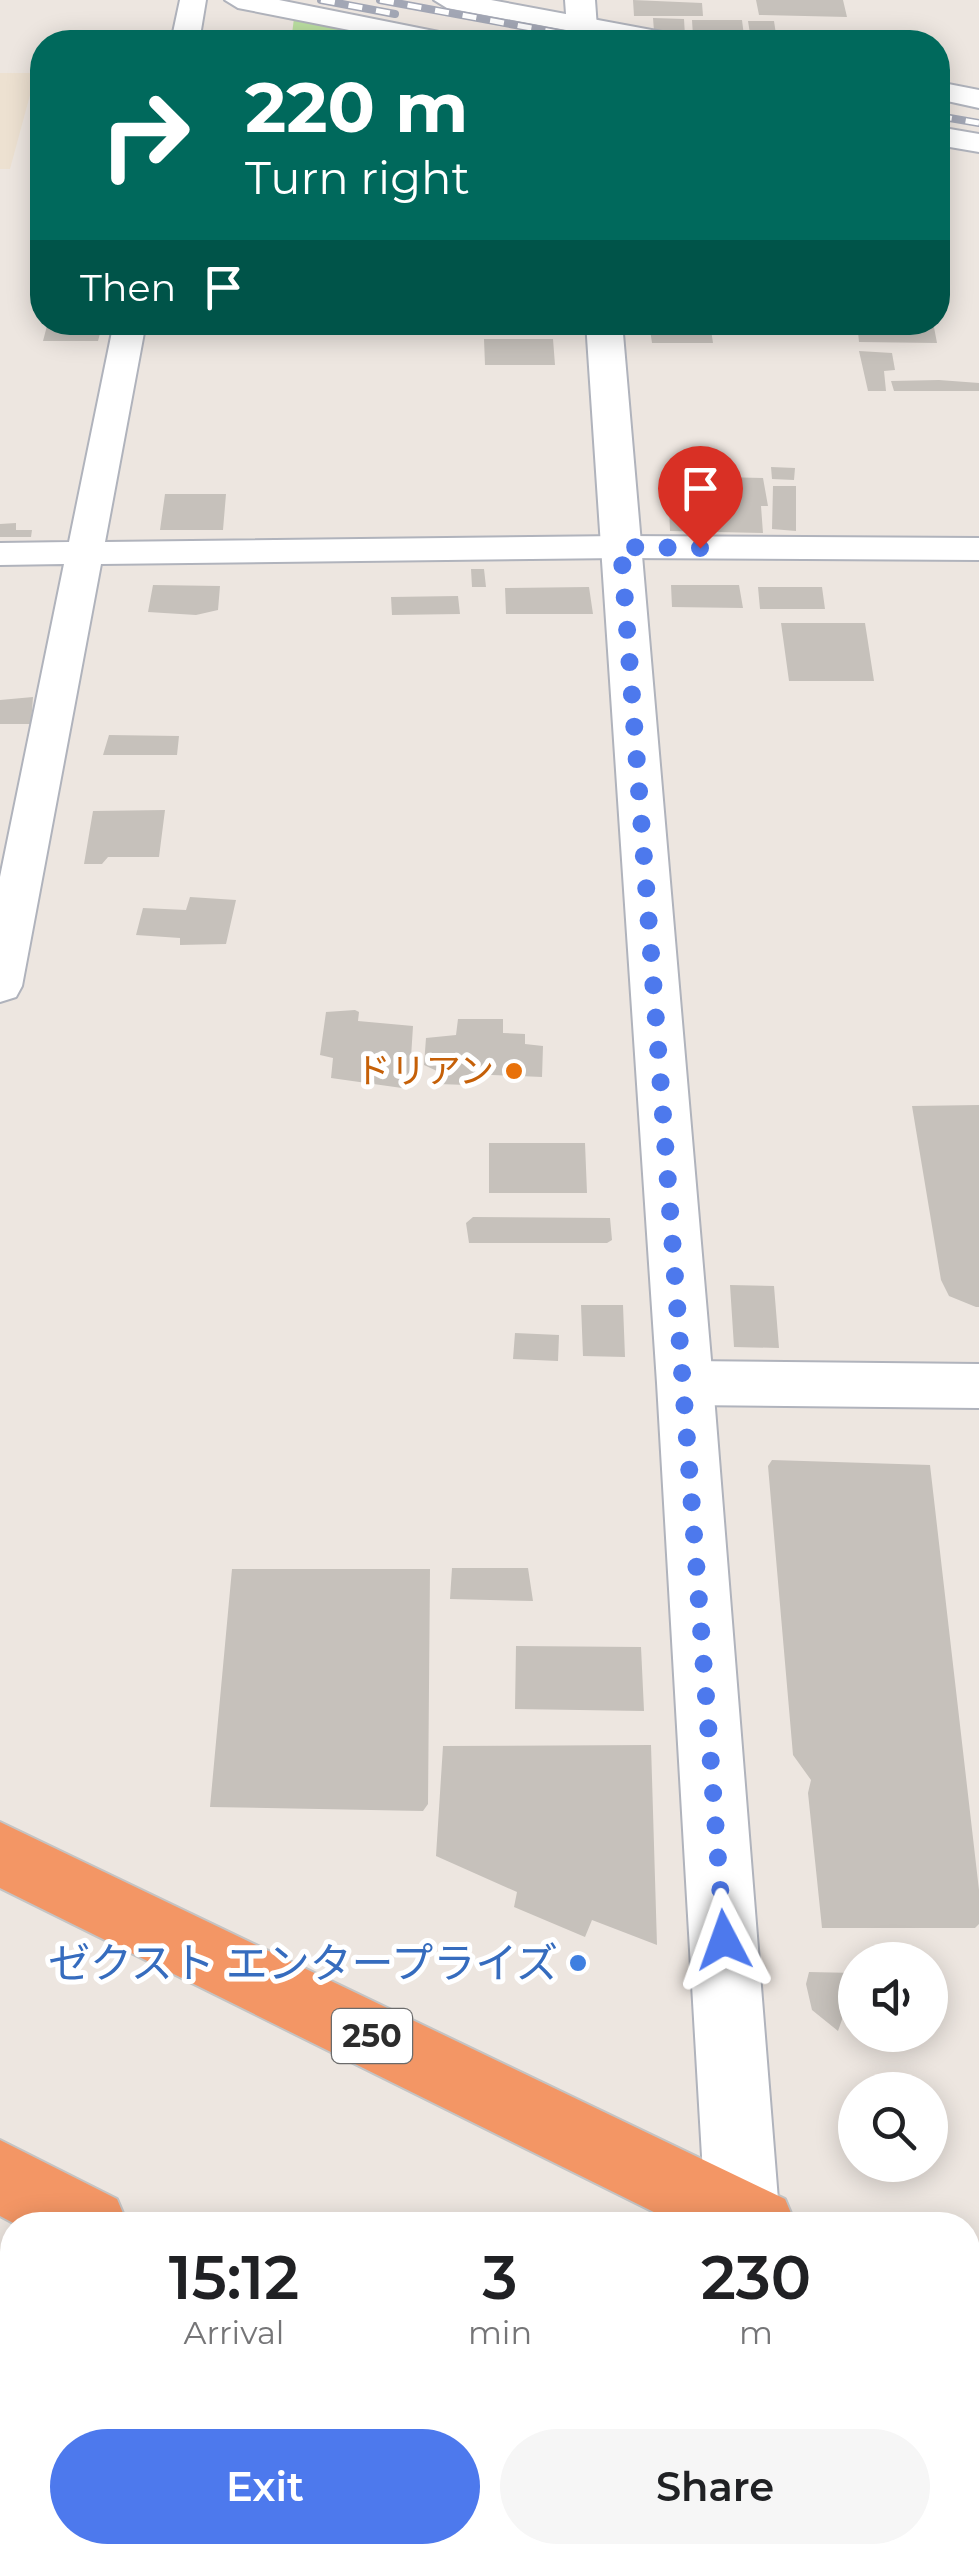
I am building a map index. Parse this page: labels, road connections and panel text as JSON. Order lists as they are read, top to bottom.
{
  "streets": {
    "highway": ["250"]
  },
  "places": ["ドリアン", "ゼクスト エンタープライズ"],
  "page": {
    "turn": ["220 m", "Turn right"],
    "then": "Then",
    "eta": [
      "15:12",
      "Arrival",
      "3",
      "min",
      "230",
      "m"
    ],
    "buttons": ["Exit", "Share"]
  }
}
